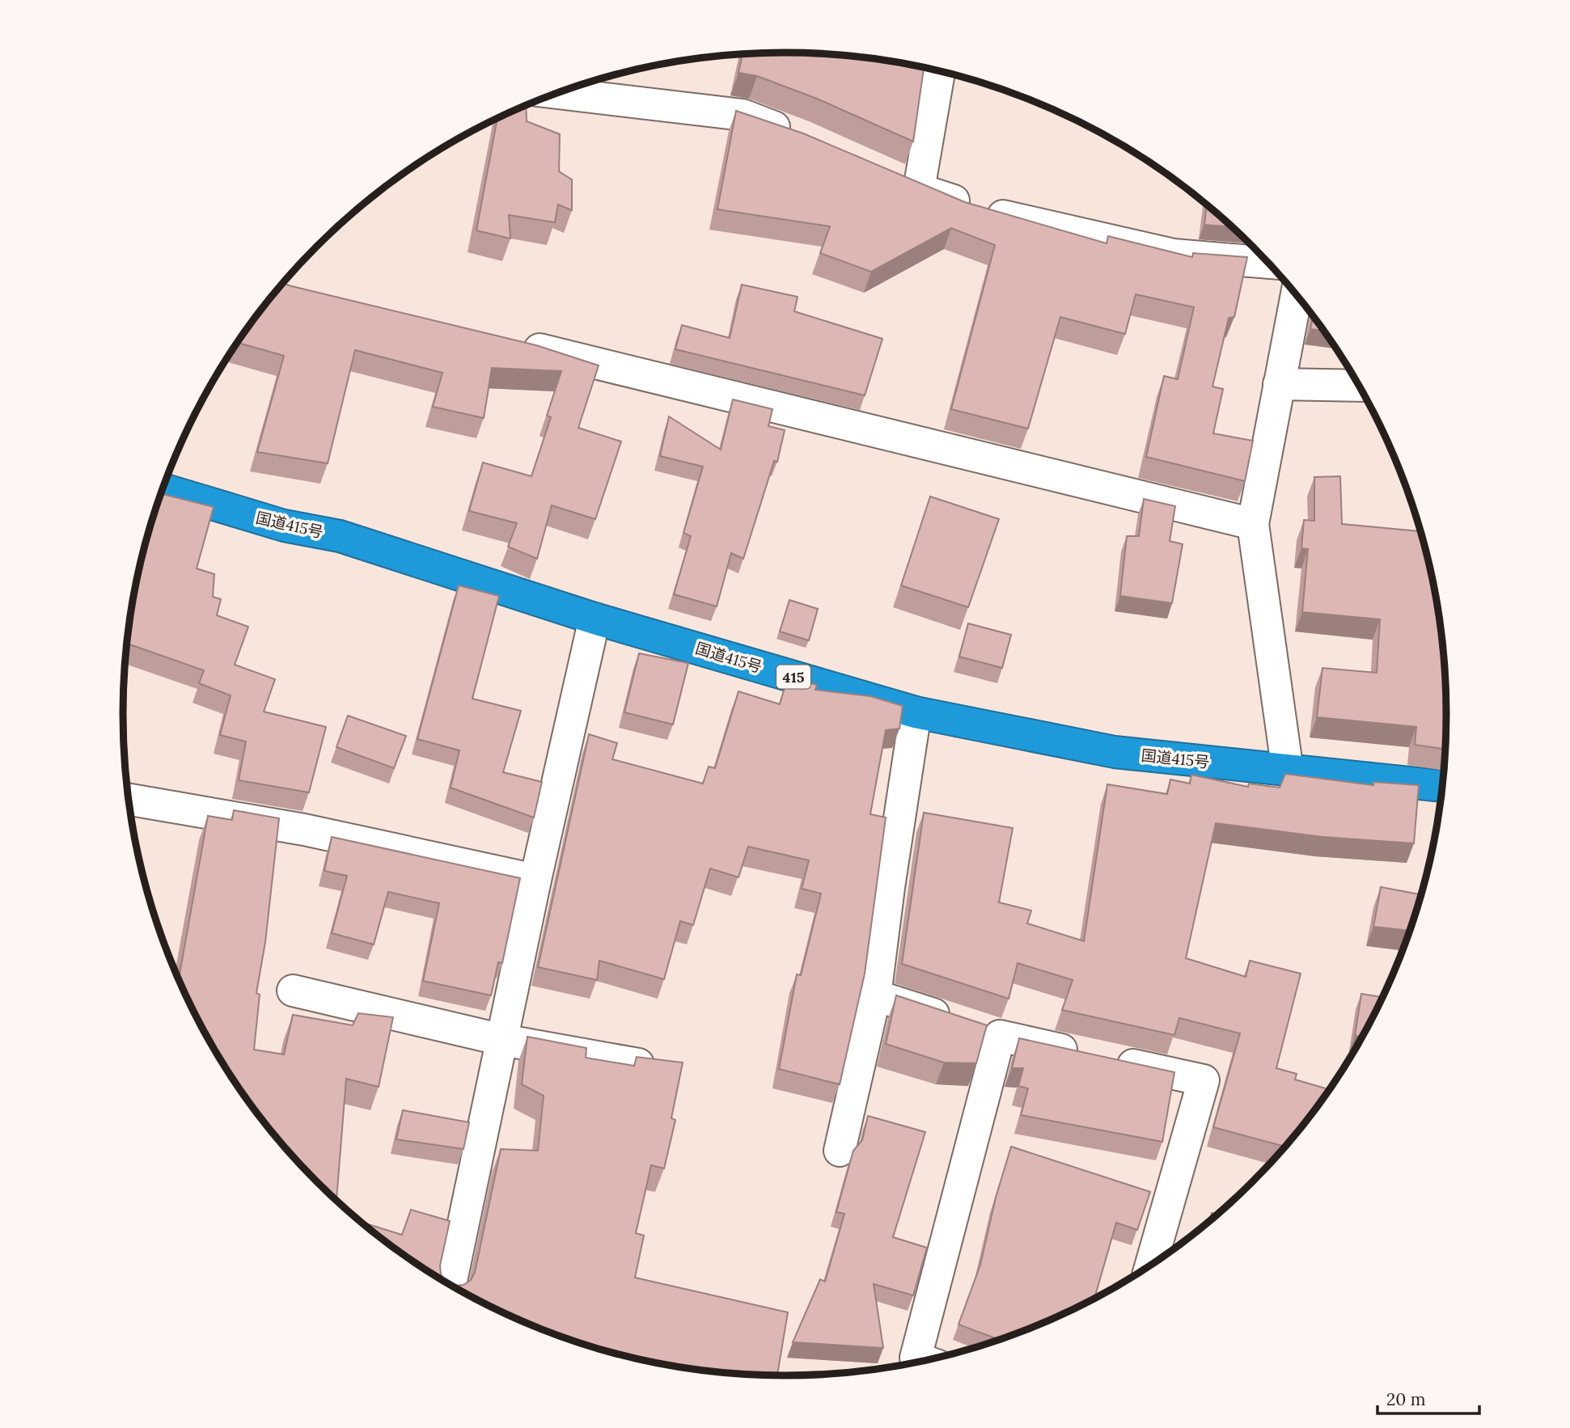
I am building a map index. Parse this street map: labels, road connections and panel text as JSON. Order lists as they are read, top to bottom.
{
  "streets": {
    "highway": ["国道415号", "415"]
  },
  "scale_bar": "20 m"
}
